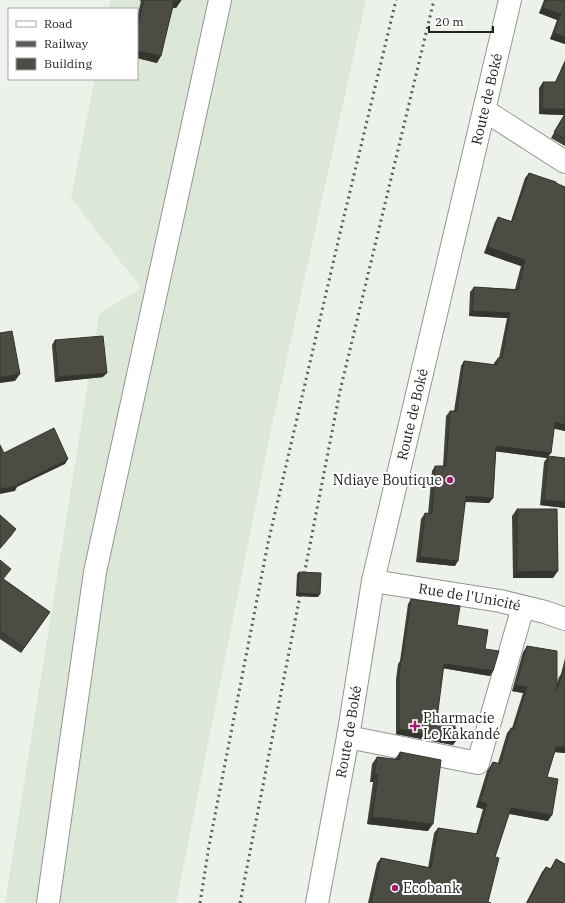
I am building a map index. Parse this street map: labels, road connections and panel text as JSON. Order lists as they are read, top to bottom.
{
  "streets": {
    "main road": ["Route de Boké", "Rue de l'Unicité"]
  },
  "crossings": [
    ["Route de Boké", "Rue de l'Unicité"]
  ],
  "places": {
    "other": ["Ndiaye Boutique", "Ecobank"],
    "health": ["Pharmacie Le Kakandé"]
  },
  "legend": ["Road", "Railway", "Building"],
  "scale_bar": "20 m"
}
